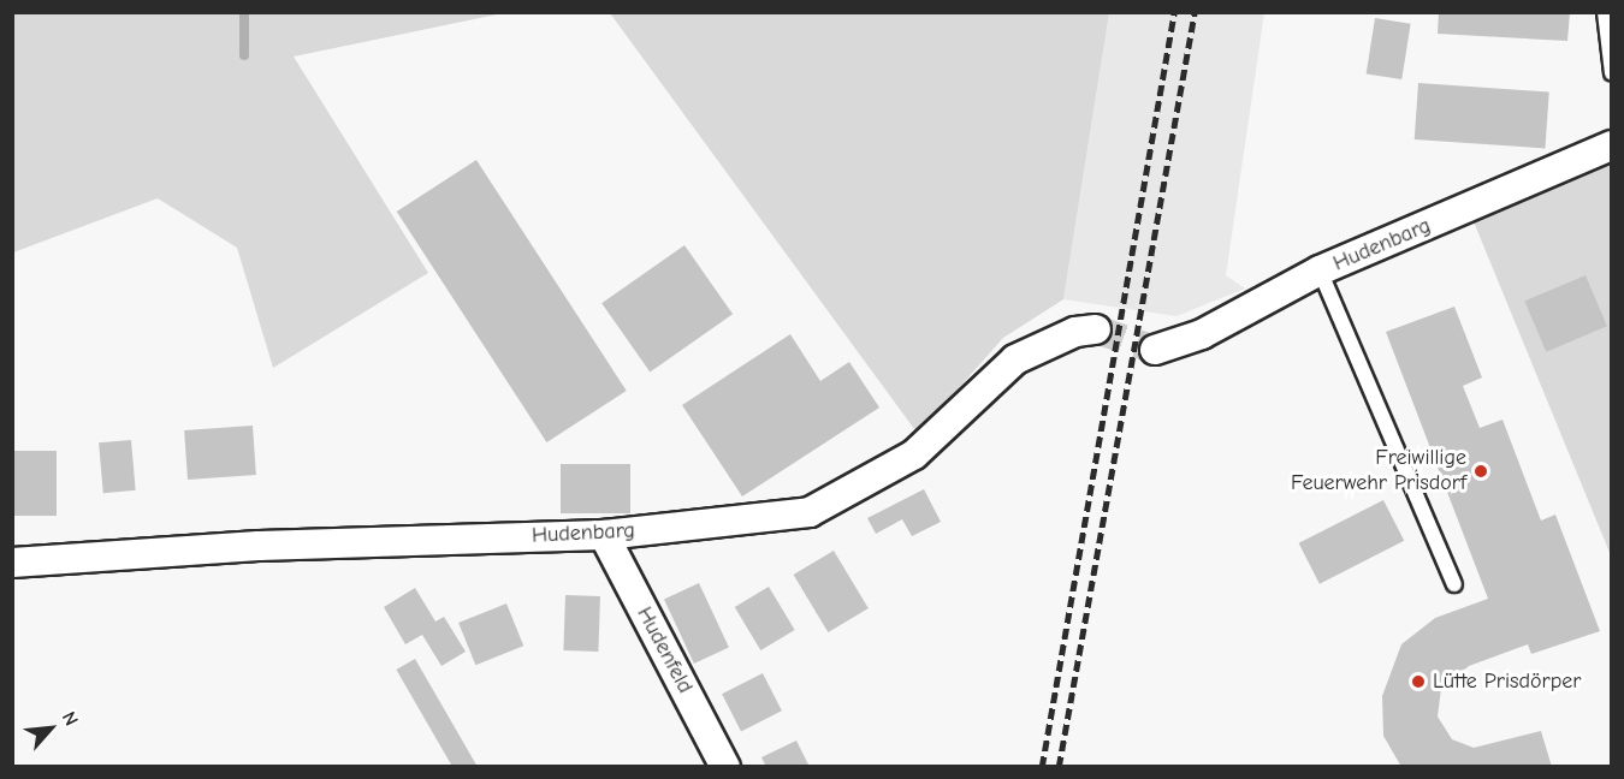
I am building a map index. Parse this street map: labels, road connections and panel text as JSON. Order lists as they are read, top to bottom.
{
  "streets": {
    "street": ["Hudenbarg", "Hudenfeld"]
  },
  "crossings": [
    ["Hudenbarg", "Hudenfeld"]
  ],
  "places": ["Freiwillige Feuerwehr Prisdorf", "Lütte Prisdörper"],
  "north": "top right"
}
